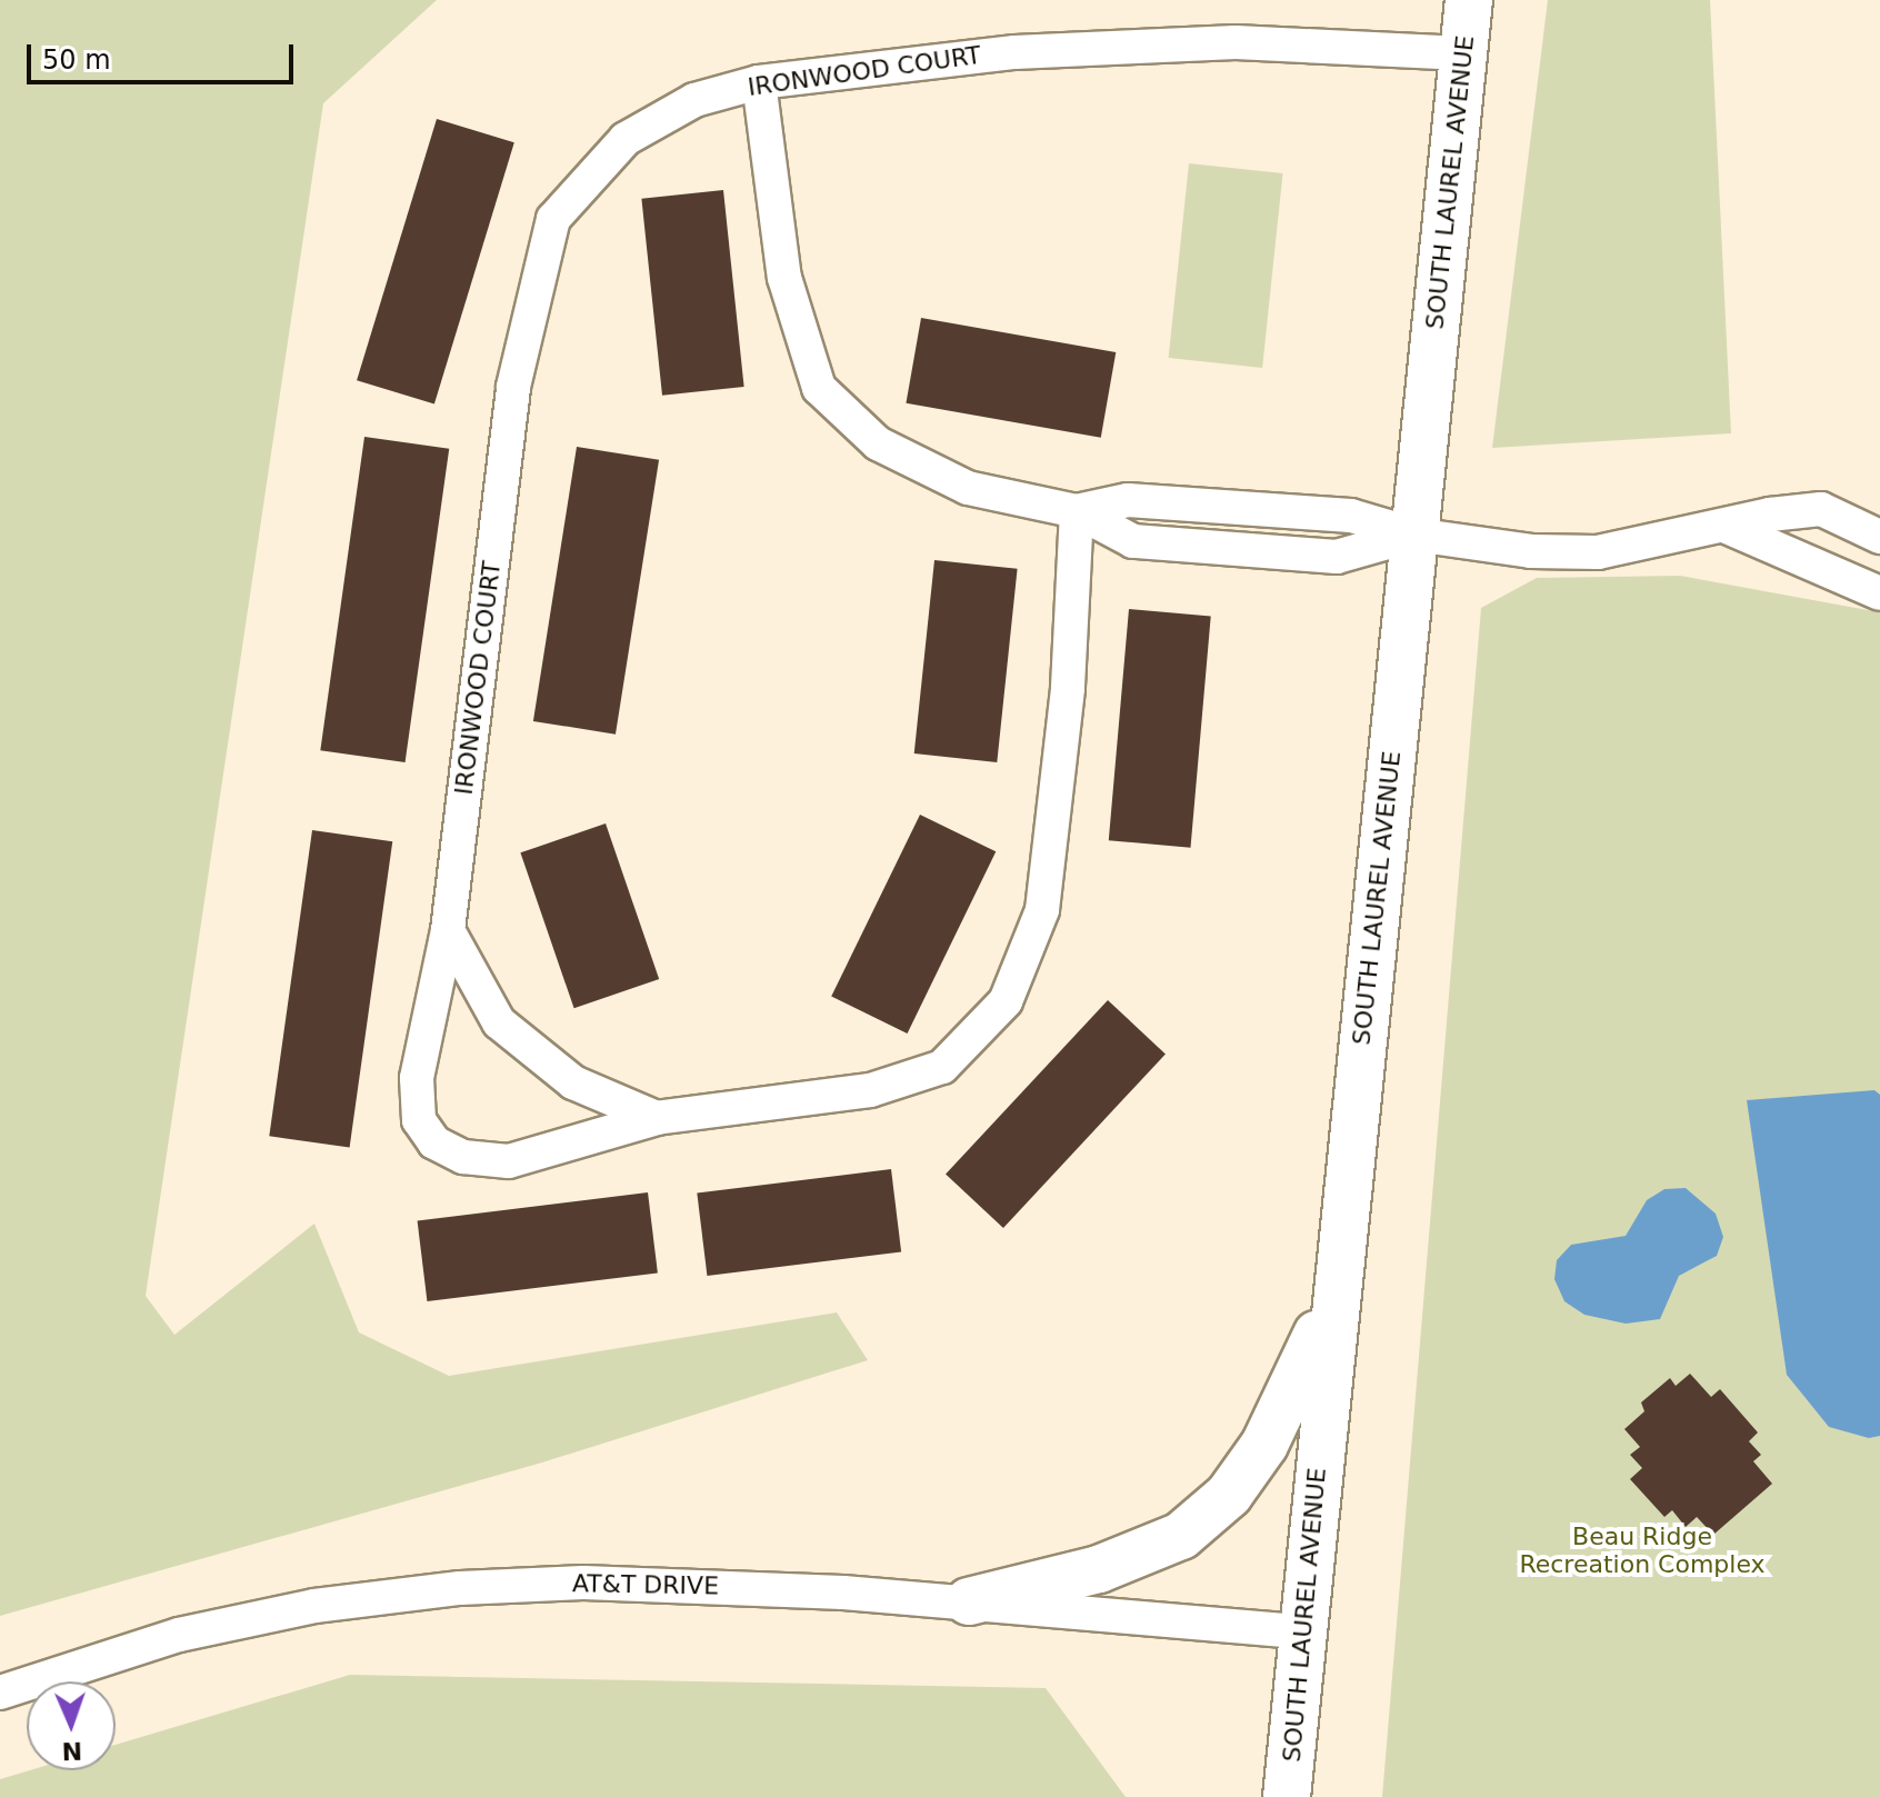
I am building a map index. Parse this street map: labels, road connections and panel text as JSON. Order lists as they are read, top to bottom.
{
  "streets": {
    "main road": ["SOUTH LAUREL AVENUE"],
    "street": ["IRONWOOD COURT", "AT&T DRIVE"]
  },
  "crossings": [
    ["IRONWOOD COURT", "SOUTH LAUREL AVENUE"],
    ["SOUTH LAUREL AVENUE", "AT&T DRIVE"]
  ],
  "parks": ["Beau Ridge Recreation Complex"],
  "scale_bar": "50 m",
  "north": "bottom"
}
